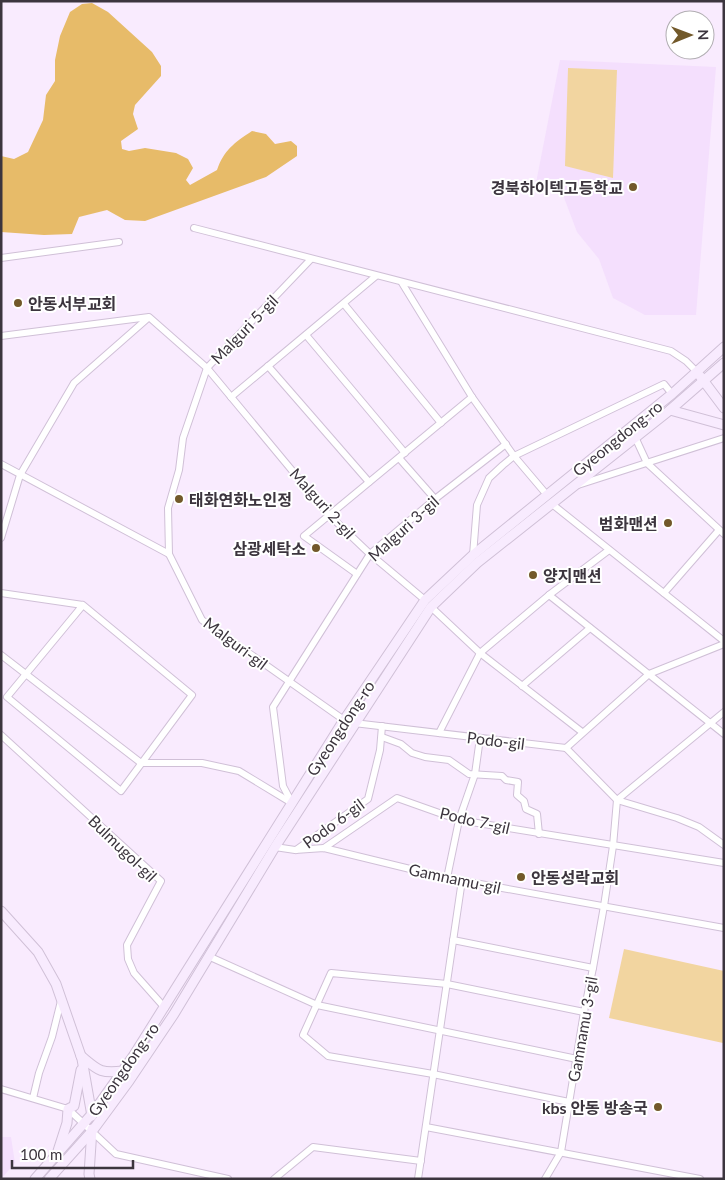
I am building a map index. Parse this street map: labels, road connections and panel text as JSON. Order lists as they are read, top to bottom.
{
  "streets": {
    "street": [
      "Malguri 5-gil",
      "Gyeongdong-ro",
      "Malguri 2-gil",
      "Malguri 3-gil",
      "Malguri-gil",
      "Podo-gil",
      "Podo 7-gil",
      "Podo 6-gil",
      "Bulmugol-gil",
      "Gamnamu-gil",
      "Gamnamu 3-gil"
    ]
  },
  "crossings": [
    ["Malguri 5-gil", "Malguri 2-gil"],
    ["Malguri 5-gil", "Malguri-gil"],
    ["Gyeongdong-ro", "Malguri 2-gil"],
    ["Gyeongdong-ro", "Malguri 3-gil"],
    ["Gyeongdong-ro", "Malguri-gil"],
    ["Gyeongdong-ro", "Podo-gil"],
    ["Gyeongdong-ro", "Bulmugol-gil"],
    ["Gyeongdong-ro", "Gamnamu-gil"],
    ["Malguri 2-gil", "Malguri 3-gil"],
    ["Malguri 3-gil", "Malguri-gil"],
    ["Podo-gil", "Podo 6-gil"],
    ["Podo 7-gil", "Gamnamu-gil"],
    ["Podo 6-gil", "Gamnamu-gil"],
    ["Gamnamu-gil", "Gamnamu 3-gil"]
  ],
  "places": [
    "경북하이텍고등학교",
    "안동서부교회",
    "태화연화노인정",
    "범화맨션",
    "삼광세탁소",
    "양지맨션",
    "안동성락교회",
    "kbs 안동 방송국"
  ],
  "scale_bar": "100 m",
  "north": "right"
}
